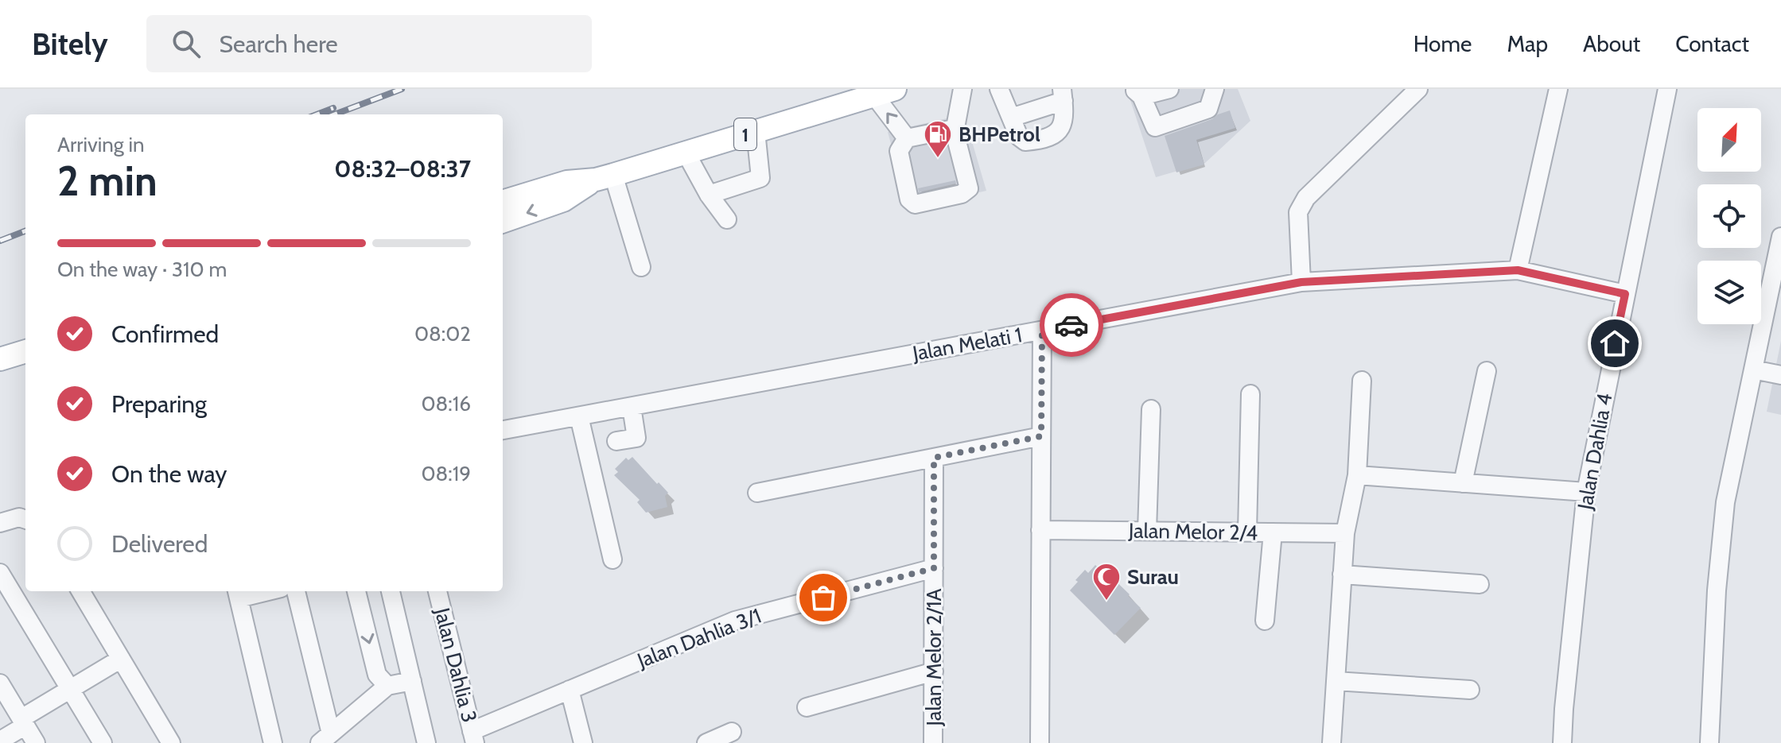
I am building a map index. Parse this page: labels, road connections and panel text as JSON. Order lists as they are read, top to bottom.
{
  "streets": {
    "main road": ["1"],
    "street": [
      "Jalan Melati 1",
      "Jalan Dahlia 4",
      "Jalan Melor 2/4",
      "Jalan Dahlia 3/1",
      "Jalan Melor 2/1A",
      "Jalan Dahlia 3"
    ]
  },
  "crossings": [
    ["Jalan Melati 1", "Jalan Dahlia 4"],
    ["Jalan Dahlia 3/1", "Jalan Melor 2/1A"],
    ["Jalan Dahlia 3/1", "Jalan Dahlia 3"]
  ],
  "places": {
    "fuel station": ["BHPetrol"],
    "mosque": ["Surau"]
  },
  "north": "top right",
  "page": {
    "header": "Bitely",
    "search": "Search here",
    "nav": [
      "Home",
      "Map",
      "About",
      "Contact"
    ],
    "heading": ["2 min", "Arriving in", "08:32–08:37"],
    "bar": "On the way · 310 m",
    "list": [
      ["Confirmed", "08:02"],
      ["Preparing", "08:16"],
      ["On the way", "08:19"],
      "Delivered"
    ]
  }
}
